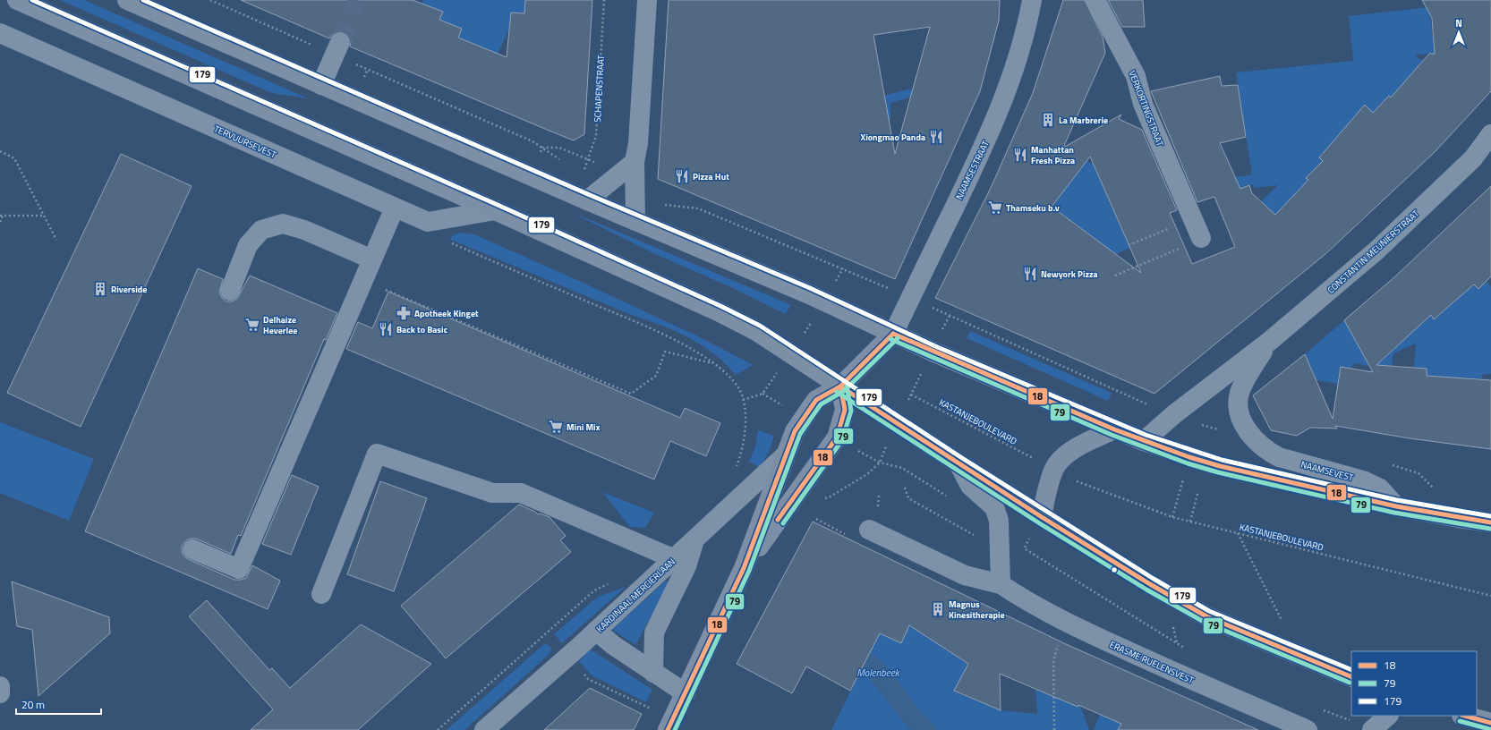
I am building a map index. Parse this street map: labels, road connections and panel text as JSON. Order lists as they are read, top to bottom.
{
  "streets": {
    "main road": ["NAAMSEVEST"],
    "street": [
      "VERKORTINGSTRAAT",
      "TERVUURSEVEST",
      "NAAMSESTRAAT",
      "CONSTANTIN MEUNIERSTRAAT",
      "KARDINAAL MERCIERLAAN",
      "ERASME RUELENSVEST"
    ],
    "path": ["SCHAPENSTRAAT", "KASTANJEBOULEVARD"]
  },
  "crossings": [
    ["NAAMSESTRAAT", "NAAMSEVEST"],
    ["CONSTANTIN MEUNIERSTRAAT", "NAAMSEVEST"]
  ],
  "water": ["Molenbeek"],
  "places": {
    "building": ["La Marbrerie", "Riverside", "Magnus Kinesitherapie"],
    "restaurant": [
      "Xiongmao Panda",
      "Manhattan Fresh Pizza",
      "Pizza Hut",
      "Newyork Pizza",
      "Back to Basic"
    ],
    "supermarket": ["Thamseku b.v", "Delhaize Heverlee", "Mini Mix"],
    "pharmacy": ["Apotheek Kinget"]
  },
  "lines": ["transit line 179", "transit line 18", "transit line 79"],
  "legend": ["18", "79", "179"],
  "scale_bar": "20 m",
  "north": "top"
}
